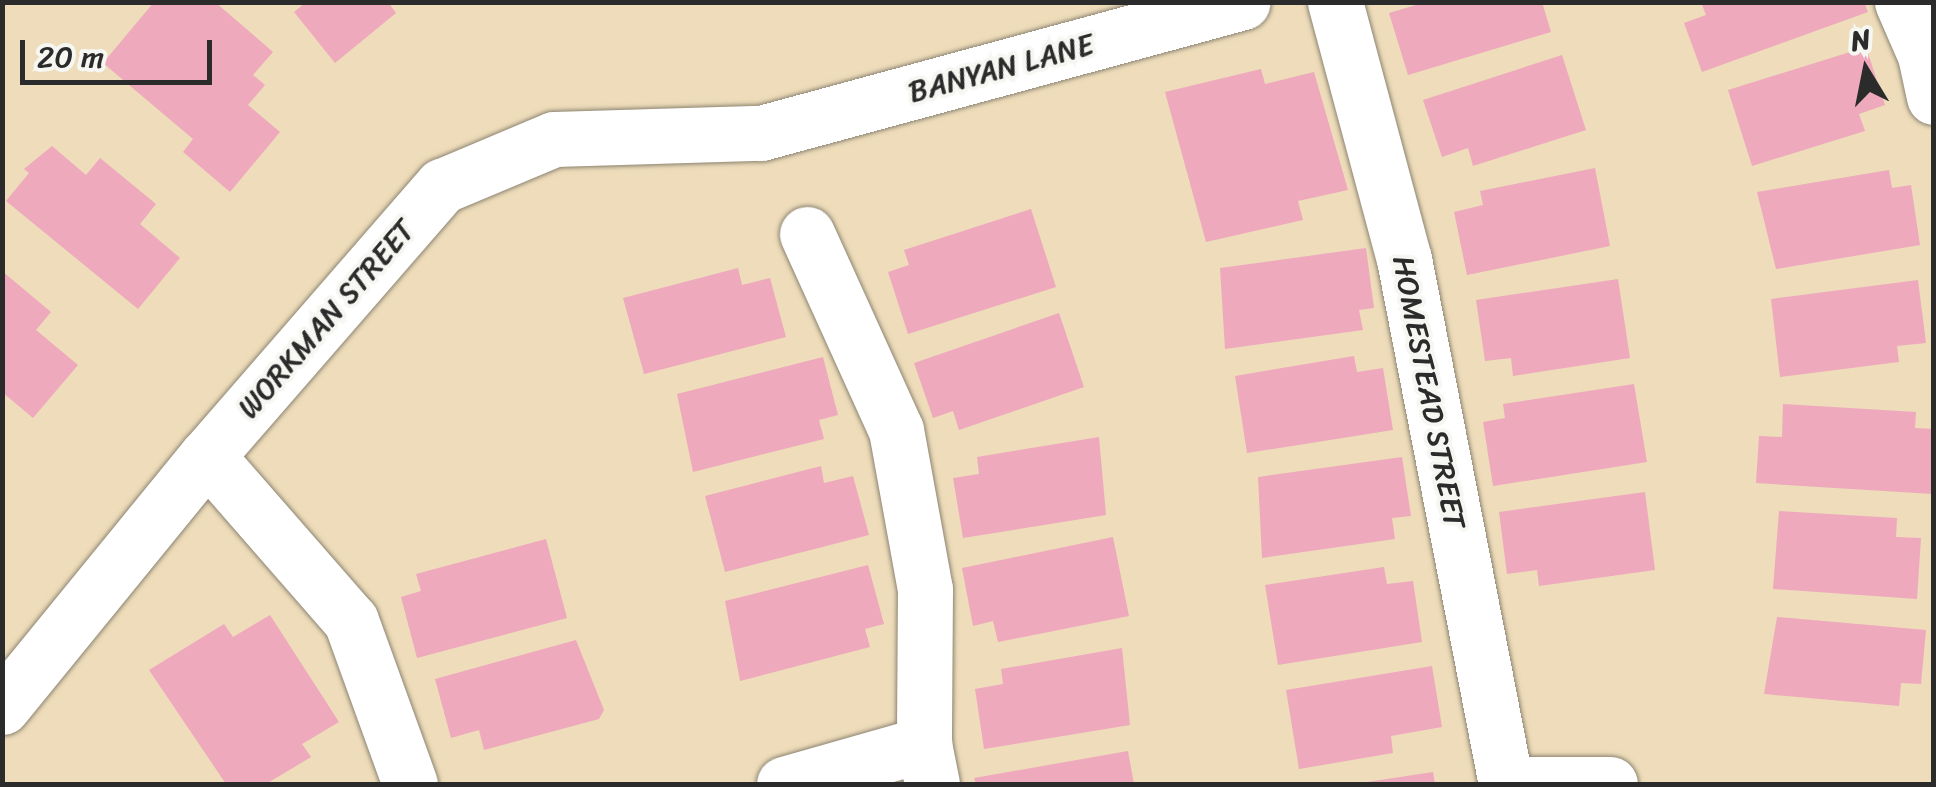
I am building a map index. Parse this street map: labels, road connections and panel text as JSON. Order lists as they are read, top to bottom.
{
  "streets": {
    "street": ["BANYAN LANE", "WORKMAN STREET", "HOMESTEAD STREET"]
  },
  "crossings": [
    ["BANYAN LANE", "WORKMAN STREET"]
  ],
  "scale_bar": "20 m",
  "north": "top"
}
